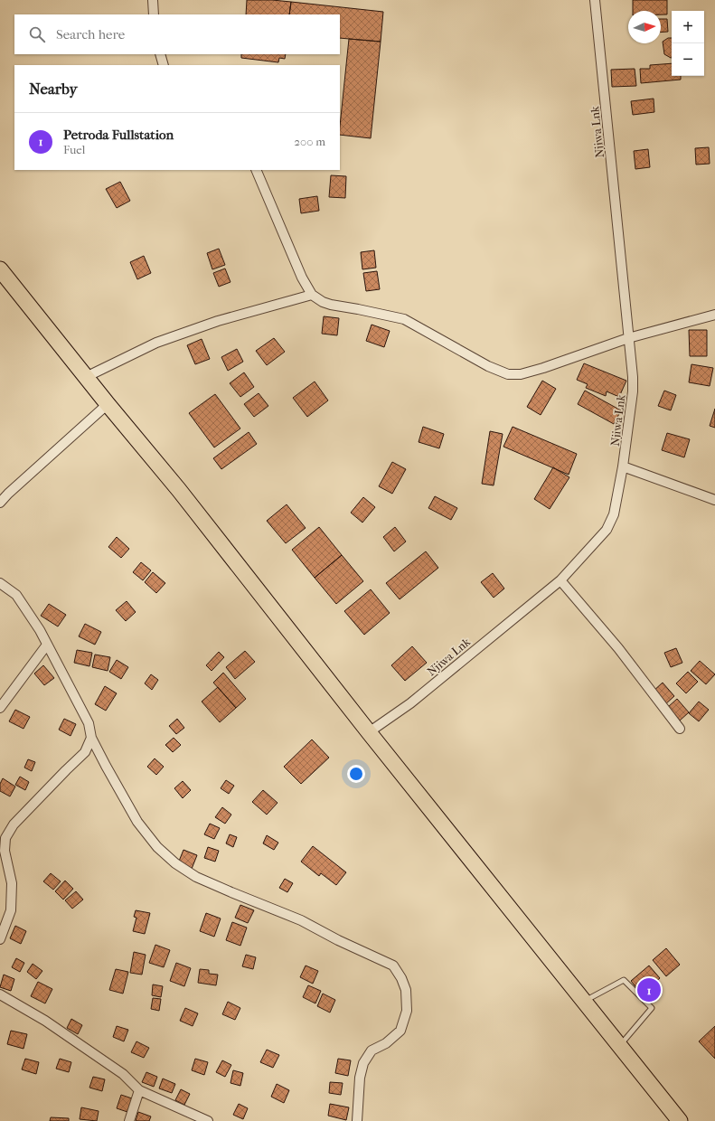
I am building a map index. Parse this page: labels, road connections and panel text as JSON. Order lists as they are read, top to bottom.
{
  "streets": {
    "street": ["Njiwa Lnk"]
  },
  "north": "right",
  "page": {
    "map_buttons": ["+", "−"],
    "search": "Search here",
    "heading": "Nearby",
    "list": [
      {
        "mark": "1",
        "name": "Petroda Fullstation",
        "note": "Fuel",
        "value": "200 m"
      }
    ],
    "pins": "1"
  }
}
